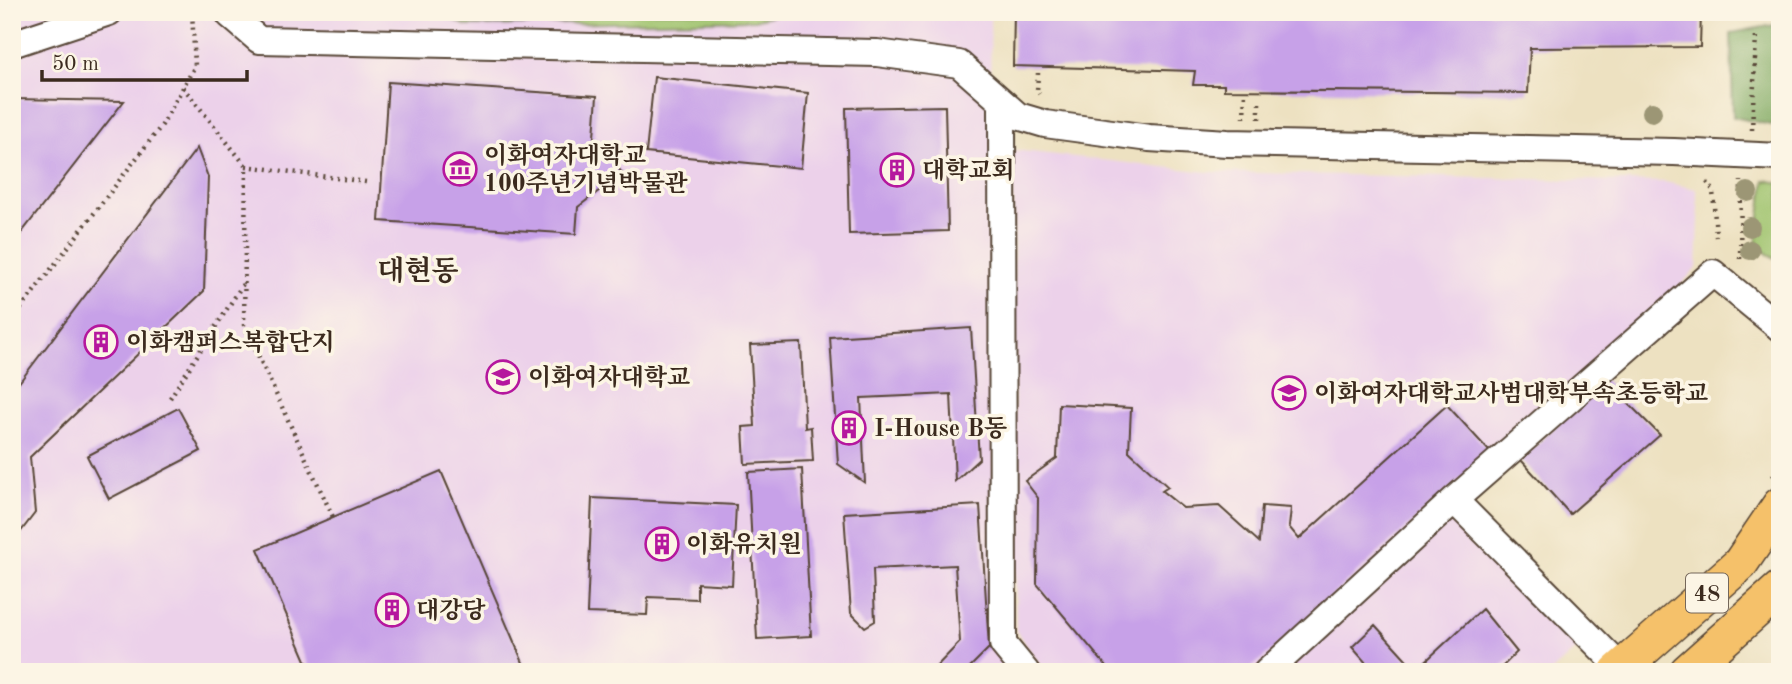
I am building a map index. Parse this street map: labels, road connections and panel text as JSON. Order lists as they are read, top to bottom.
{
  "streets": {
    "main road": ["48"]
  },
  "districts": ["대현동"],
  "places": {
    "museum": ["이화여자대학교 100주년기념박물관"],
    "building": [
      "대학교회",
      "이화캠퍼스복합단지",
      "I-House B동",
      "이화유치원",
      "대강당"
    ],
    "school or university": ["이화여자대학교", "이화여자대학교사범대학부속초등학교"]
  },
  "scale_bar": "50 m"
}
